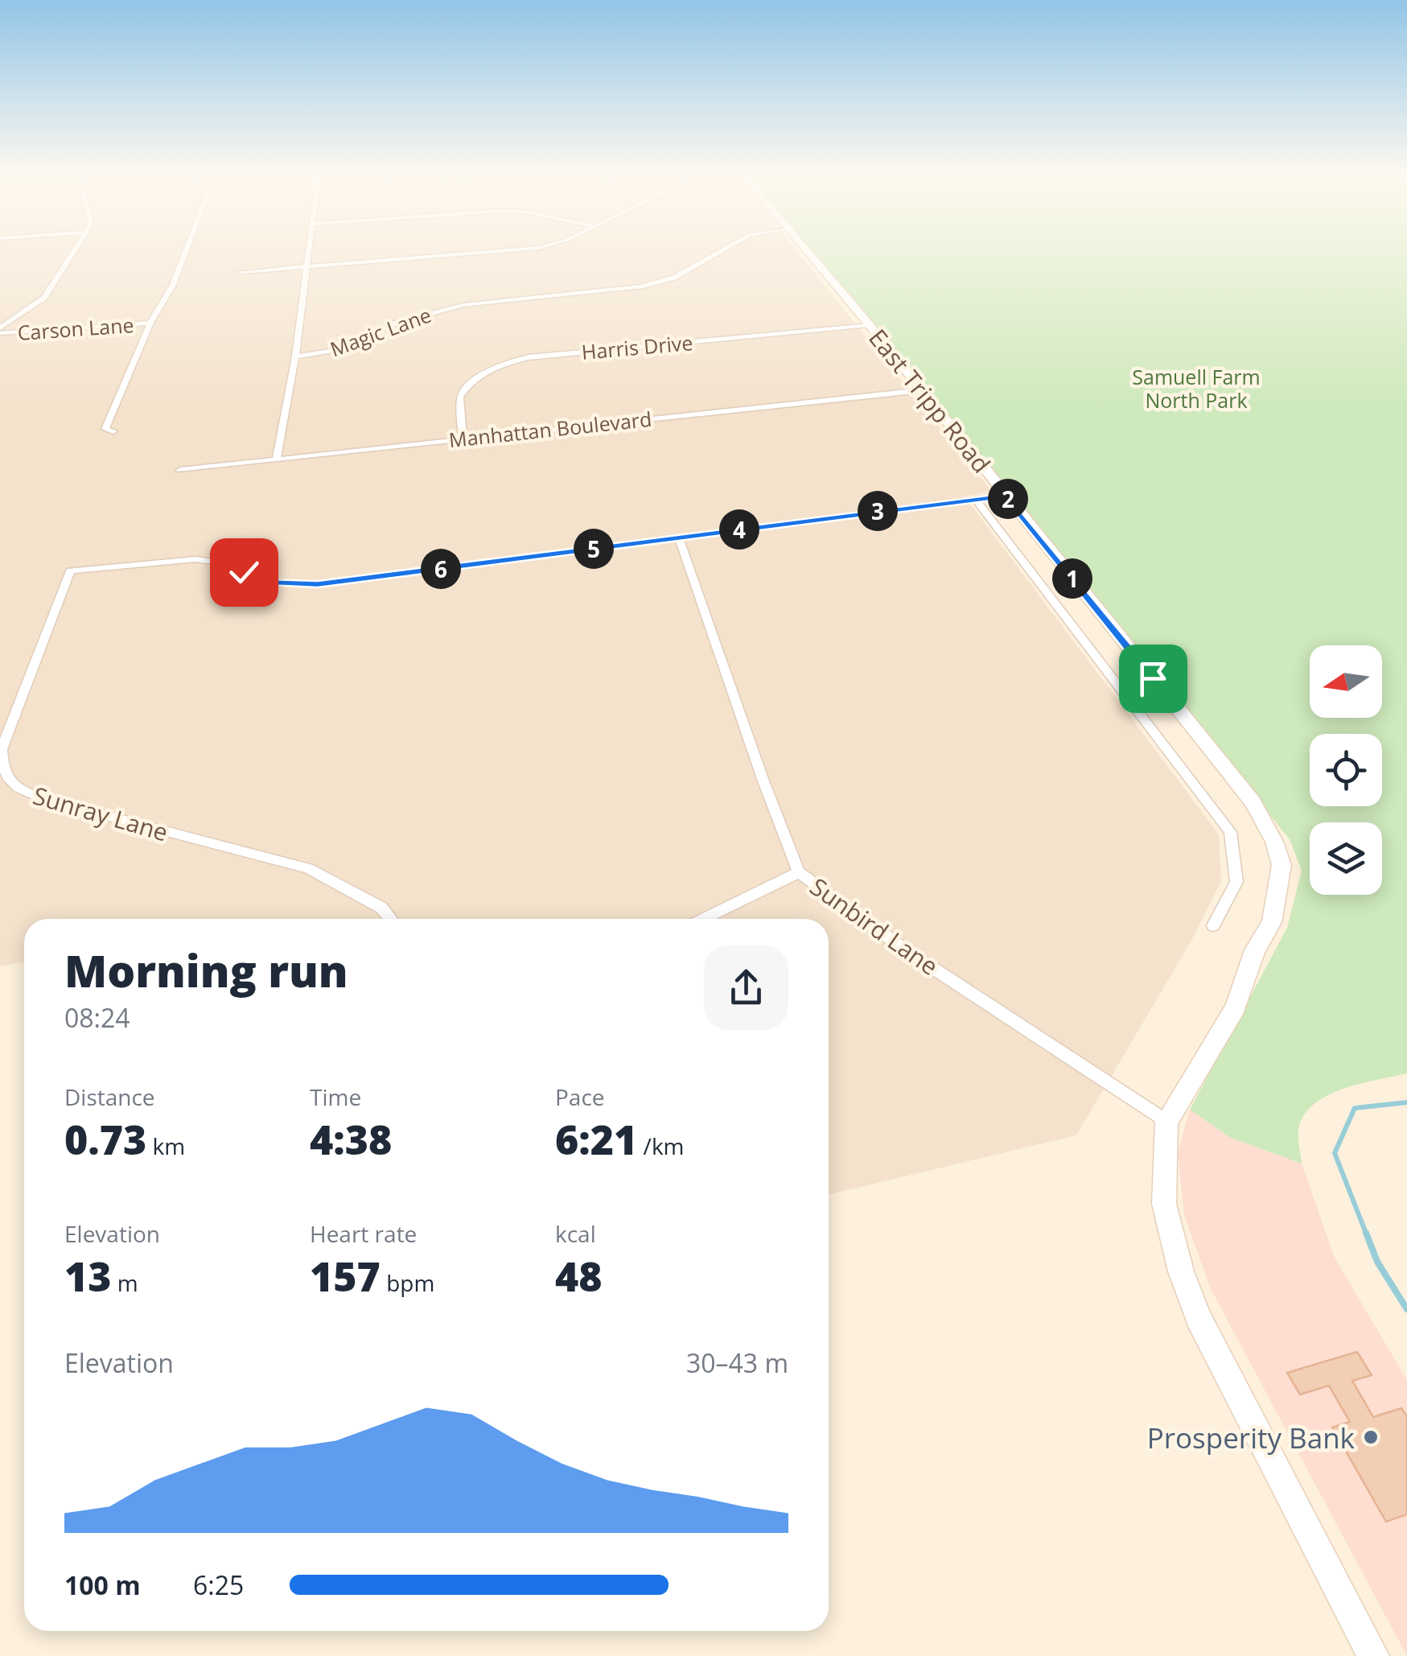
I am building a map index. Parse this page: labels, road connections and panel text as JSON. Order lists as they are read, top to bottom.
{
  "streets": {
    "street": [
      "Carson Lane",
      "Magic Lane",
      "Harris Drive",
      "East Tripp Road",
      "Manhattan Boulevard",
      "Sunray Lane",
      "Sunbird Lane"
    ]
  },
  "crossings": [
    ["Harris Drive", "East Tripp Road"],
    ["Harris Drive", "Manhattan Boulevard"],
    ["East Tripp Road", "Manhattan Boulevard"],
    ["East Tripp Road", "Sunbird Lane"],
    ["Sunray Lane", "Sunbird Lane"]
  ],
  "parks": ["Samuell Farm North Park"],
  "places": ["Prosperity Bank"],
  "north": "left",
  "page": {
    "pins": [
      "2",
      "3",
      "4",
      "5",
      "6",
      "1"
    ],
    "heading": ["Morning run", "08:24"],
    "stats": [
      ["Distance", "0.73 km"],
      ["Time", "4:38"],
      ["Pace", "6:21 /km"],
      ["Elevation", "13 m"],
      ["Heart rate", "157 bpm"],
      ["kcal", "48"]
    ],
    "chart": ["Elevation", "30–43 m"],
    "list": [
      {
        "name": "100 m",
        "note": "6:25"
      }
    ]
  }
}
